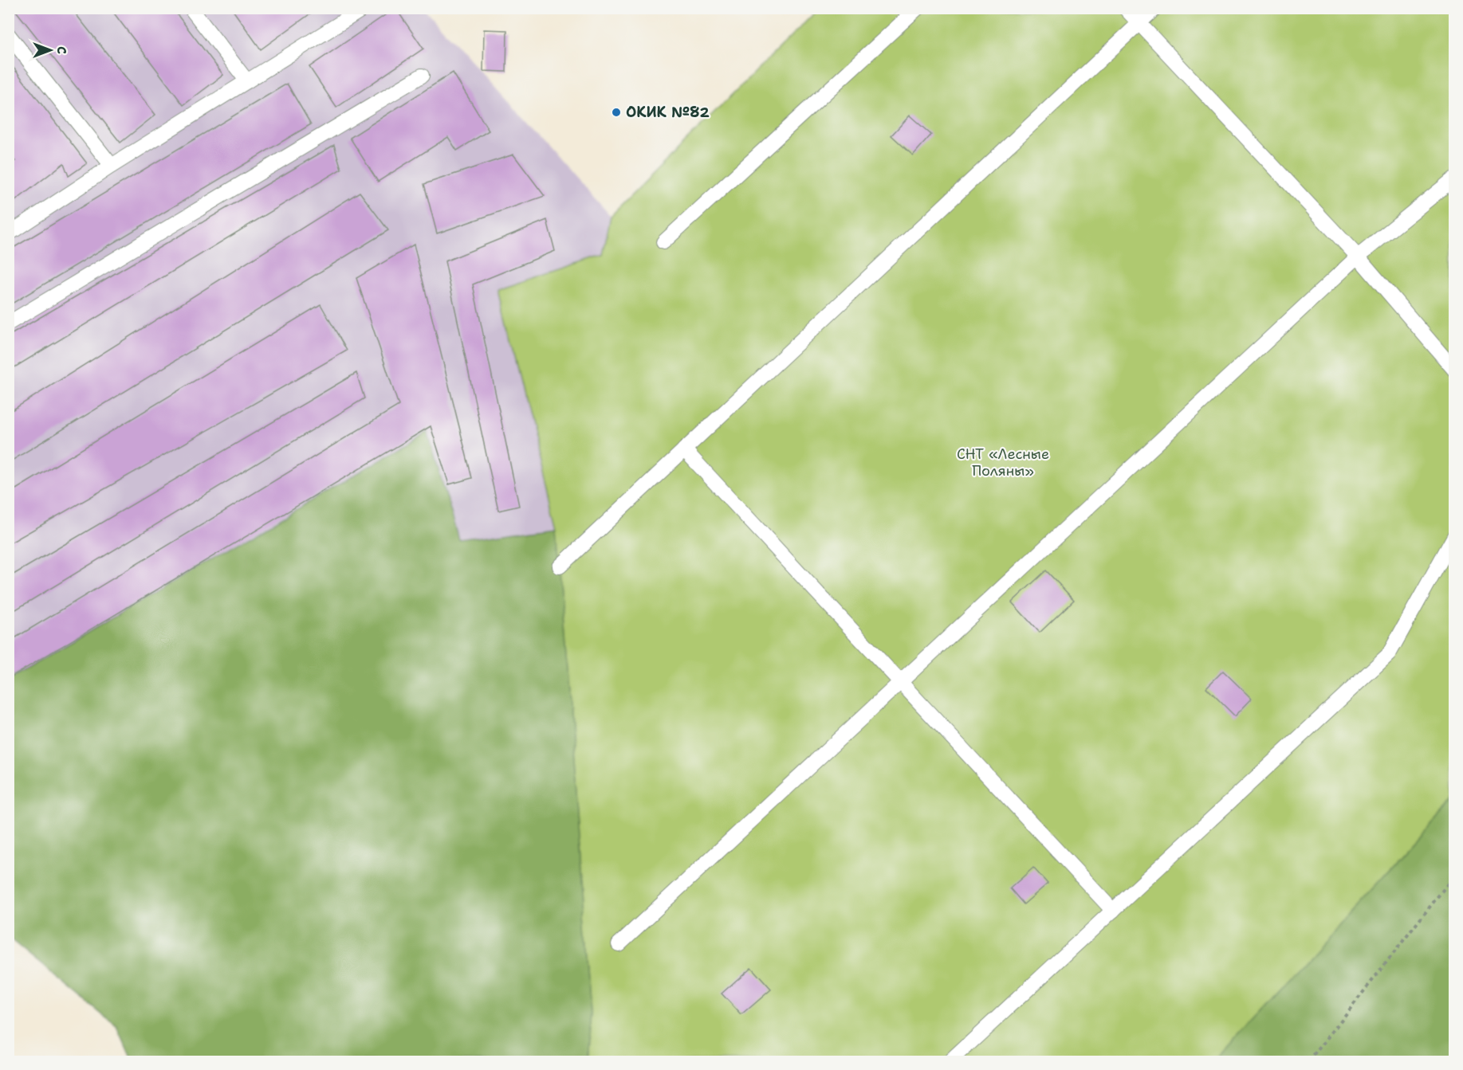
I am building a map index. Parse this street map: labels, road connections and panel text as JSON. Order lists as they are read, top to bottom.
{
  "parks": ["СНТ «Лесные Поляны»"],
  "places": ["ОКИК №82"],
  "north": "right"
}
